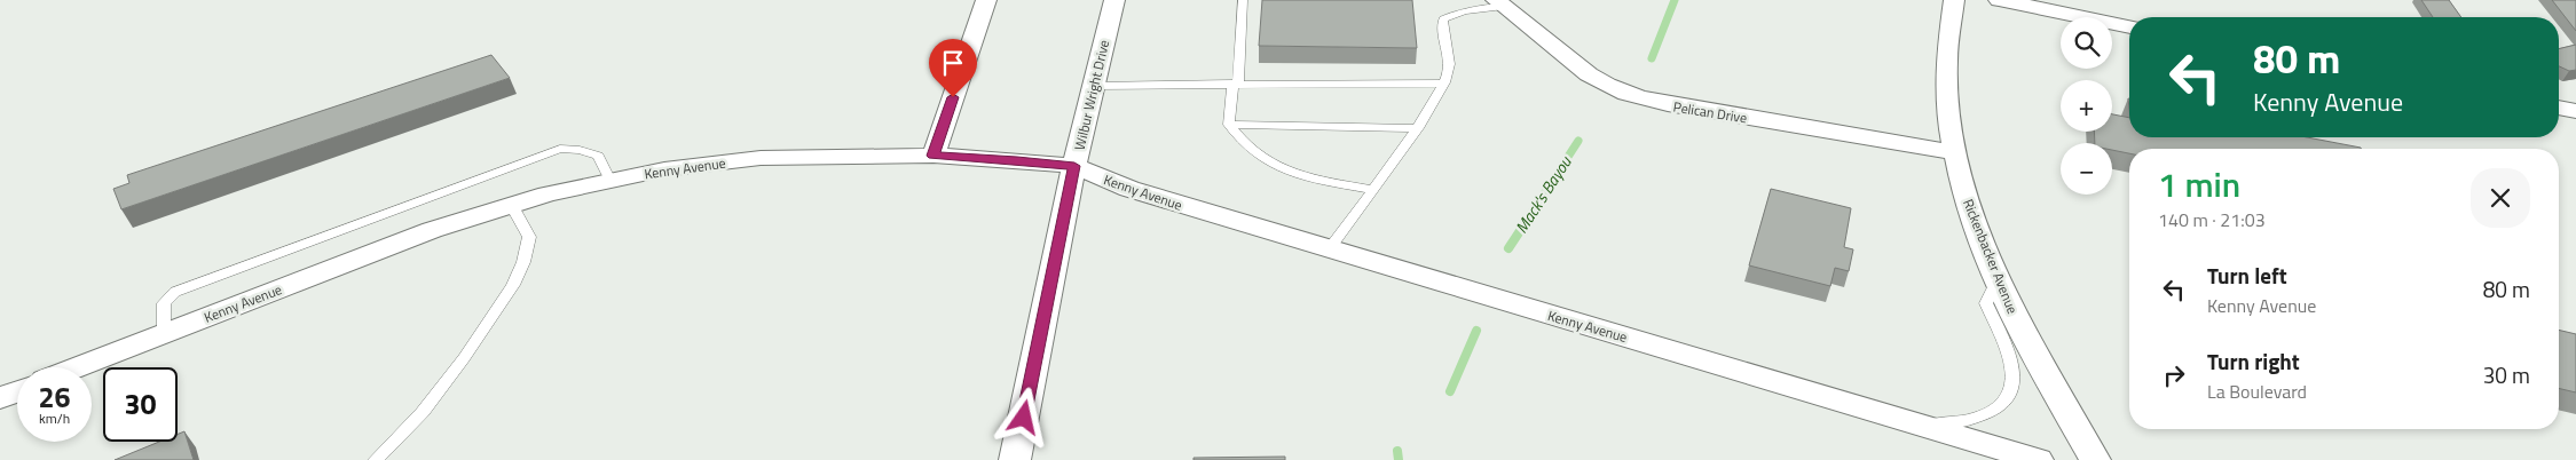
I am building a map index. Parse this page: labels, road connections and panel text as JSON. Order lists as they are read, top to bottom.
{
  "streets": {
    "street": [
      "Wilbur Wright Drive",
      "Pelican Drive",
      "Kenny Avenue",
      "Rickenbacker Avenue"
    ]
  },
  "crossings": [
    ["Wilbur Wright Drive", "Kenny Avenue"],
    ["Pelican Drive", "Rickenbacker Avenue"]
  ],
  "water": ["Mack's Bayou"],
  "page": {
    "map_buttons": ["+", "−"],
    "turn": ["80 m", "Kenny Avenue"],
    "heading": ["1 min", "140 m · 21:03"],
    "list": [
      {
        "name": "Turn left",
        "note": "Kenny Avenue",
        "value": "80 m"
      },
      {
        "name": "Turn right",
        "note": "La Boulevard",
        "value": "30 m"
      }
    ],
    "speed": "26 km/h",
    "limit": "30"
  }
}
